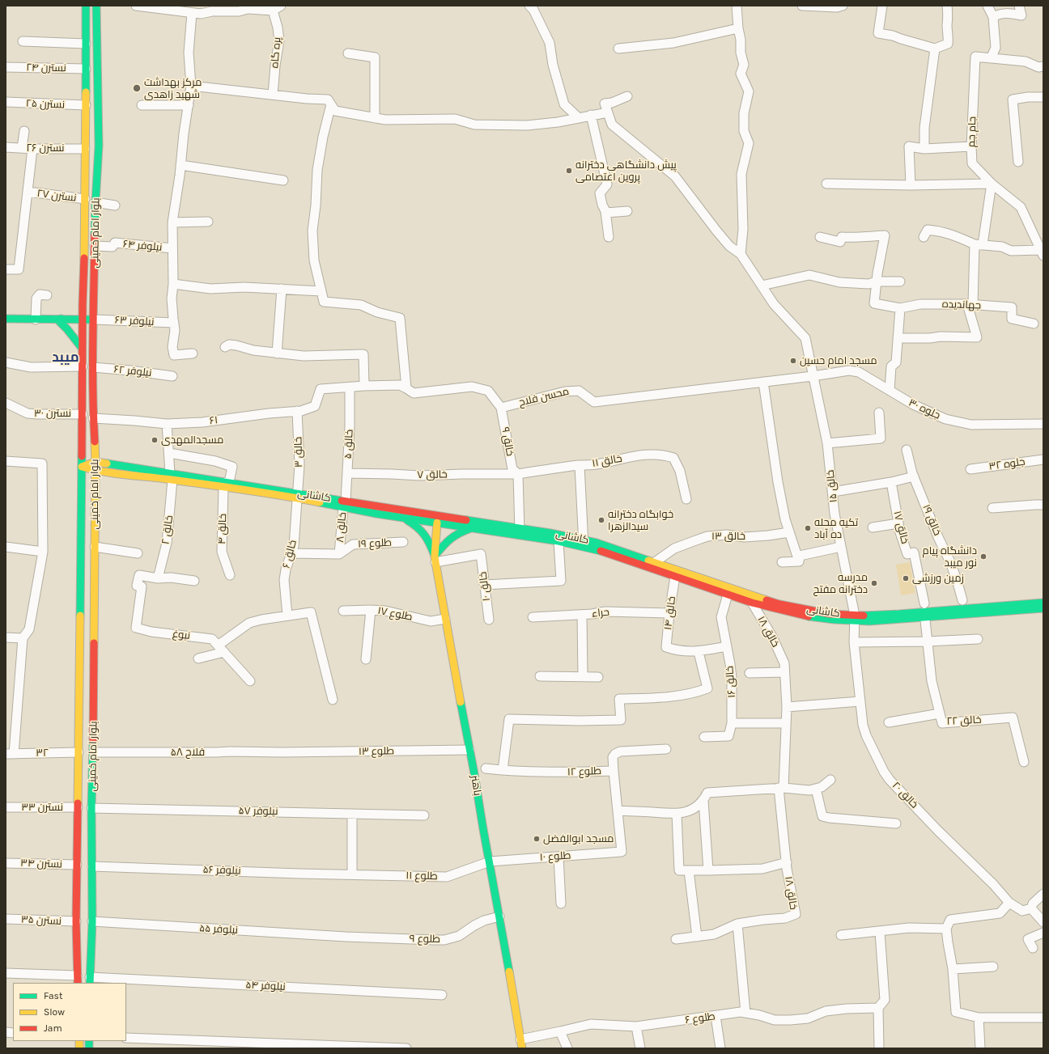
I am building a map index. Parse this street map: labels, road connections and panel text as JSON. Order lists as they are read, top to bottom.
{
  "streets": {
    "street": [
      "پره گاه",
      "نسترن ۲۴",
      "نسترن ۲۵",
      "جام جم",
      "نسترن ۲۶",
      "نسترن ۲۷",
      "بلوار امام خمینی",
      "نیلوفر ۶۴",
      "جهاندیده",
      "نیلوفر ۶۳",
      "نیلوفر ۶۲",
      "محسن فلاح",
      "جلوه ۳۰",
      "نسترن ۳۰",
      "۶۱",
      "خالق ۹",
      "خالق ۵",
      "خالق ۳",
      "خالق ۱۱",
      "جلوه ۳۲",
      "خالق ۷",
      "خالق ۱۵",
      "کاشانی",
      "خالق ۱۹",
      "خالق ۸",
      "خالق ۱۷",
      "خالق ۴",
      "خالق ۲",
      "خالق ۱۳",
      "طلوع ۱۹",
      "خالق ۶",
      "خالق ۱۰",
      "حراء",
      "خالق ۱۴",
      "طلوع ۱۷",
      "خالق ۱۸",
      "نبوغ",
      "خالق ۱۶",
      "خالق ۲۲",
      "طلوع ۱۳",
      "فلاح ۵۸",
      "۳۲",
      "طلوع ۱۲",
      "باهنر",
      "خالق ۲۰",
      "نسترن ۳۳",
      "نیلوفر ۵۷",
      "طلوع ۱۰",
      "نسترن ۳۴",
      "نیلوفر ۵۶",
      "طلوع ۱۱",
      "نسترن ۳۵",
      "نیلوفر ۵۵",
      "طلوع ۹",
      "نیلوفر ۵۴",
      "طلوع ۶"
    ]
  },
  "crossings": [
    ["نسترن ۲۴", "بلوار امام خمینی"],
    ["نسترن ۲۵", "بلوار امام خمینی"],
    ["نسترن ۲۶", "بلوار امام خمینی"],
    ["نسترن ۲۷", "بلوار امام خمینی"],
    ["بلوار امام خمینی", "نیلوفر ۶۴"],
    ["بلوار امام خمینی", "نیلوفر ۶۳"],
    ["بلوار امام خمینی", "نیلوفر ۶۲"],
    ["بلوار امام خمینی", "نسترن ۳۰"],
    ["بلوار امام خمینی", "۶۱"],
    ["بلوار امام خمینی", "کاشانی"],
    ["بلوار امام خمینی", "فلاح ۵۸"],
    ["بلوار امام خمینی", "۳۲"],
    ["بلوار امام خمینی", "نسترن ۳۳"],
    ["بلوار امام خمینی", "نیلوفر ۵۷"],
    ["بلوار امام خمینی", "نسترن ۳۴"],
    ["بلوار امام خمینی", "نیلوفر ۵۶"],
    ["بلوار امام خمینی", "نسترن ۳۵"],
    ["بلوار امام خمینی", "نیلوفر ۵۵"],
    ["بلوار امام خمینی", "نیلوفر ۵۴"],
    ["محسن فلاح", "جلوه ۳۰"],
    ["محسن فلاح", "خالق ۹"],
    ["محسن فلاح", "خالق ۱۵"],
    ["جلوه ۳۰", "خالق ۱۵"],
    ["۶۱", "خالق ۵"],
    ["۶۱", "خالق ۳"],
    ["۶۱", "خالق ۲"],
    ["خالق ۹", "خالق ۷"],
    ["خالق ۹", "کاشانی"],
    ["خالق ۵", "خالق ۷"],
    ["خالق ۵", "کاشانی"],
    ["خالق ۵", "خالق ۸"],
    ["خالق ۳", "کاشانی"],
    ["خالق ۳", "خالق ۶"],
    ["خالق ۱۱", "کاشانی"],
    ["خالق ۱۵", "کاشانی"],
    ["خالق ۱۵", "خالق ۲۰"],
    ["کاشانی", "خالق ۸"],
    ["کاشانی", "خالق ۴"],
    ["کاشانی", "خالق ۲"],
    ["کاشانی", "خالق ۱۳"],
    ["کاشانی", "خالق ۶"],
    ["کاشانی", "خالق ۱۴"],
    ["کاشانی", "خالق ۱۸"],
    ["کاشانی", "خالق ۱۶"],
    ["کاشانی", "خالق ۲۲"],
    ["کاشانی", "باهنر"],
    ["کاشانی", "خالق ۲۰"],
    ["خالق ۸", "طلوع ۱۹"],
    ["خالق ۴", "خالق ۲"],
    ["خالق ۲", "نبوغ"],
    ["خالق ۱۰", "باهنر"],
    ["حراء", "خالق ۱۴"],
    ["طلوع ۱۷", "باهنر"],
    ["طلوع ۱۳", "فلاح ۵۸"],
    ["طلوع ۱۳", "باهنر"],
    ["باهنر", "طلوع ۱۰"],
    ["باهنر", "طلوع ۱۱"],
    ["باهنر", "طلوع ۹"],
    ["باهنر", "طلوع ۶"],
    ["طلوع ۱۰", "طلوع ۱۱"],
    ["نیلوفر ۵۶", "طلوع ۱۱"],
    ["نیلوفر ۵۵", "طلوع ۹"]
  ],
  "districts": ["میبد"],
  "places": [
    "مرکز بهداشت شهید زاهدی",
    "پیش دانشگاهی دخترانه پروین اعتصامی",
    "مسجد امام حسین",
    "مسجدالمهدی",
    "خوابگاه دخترانه سیدالزهرا",
    "تکیه محله ده آباد",
    "دانشگاه پیام نور میبد",
    "زمین ورزشی",
    "مدرسه دخترانه مفتح",
    "مسجد ابوالفضل"
  ],
  "legend": ["Fast", "Slow", "Jam"]
}
